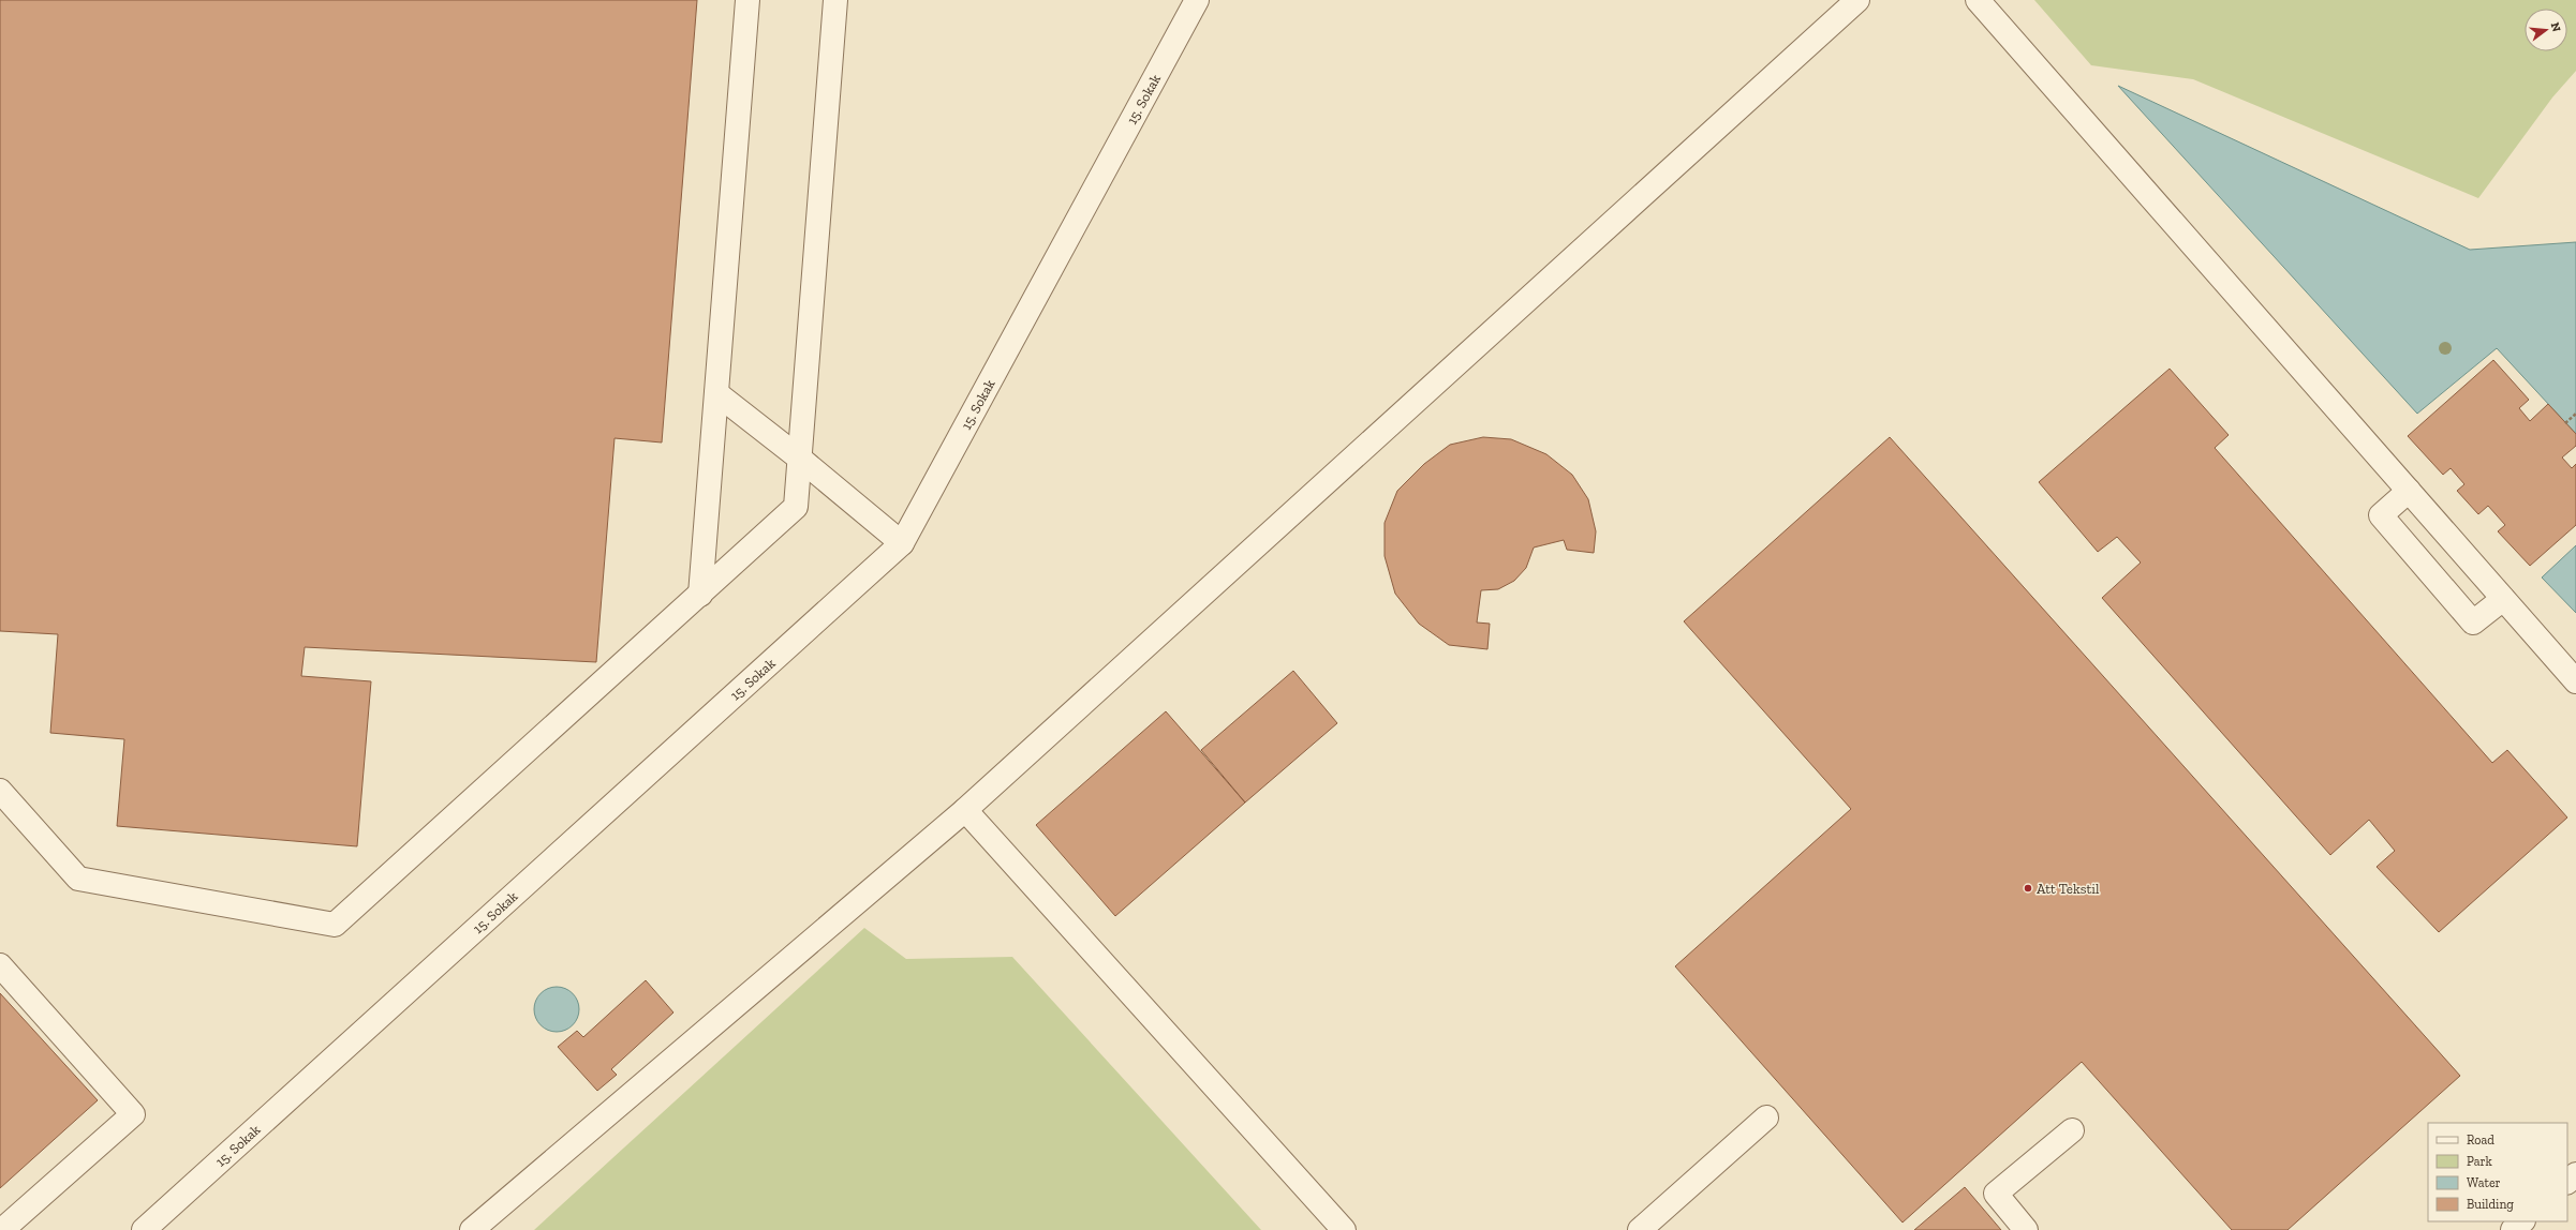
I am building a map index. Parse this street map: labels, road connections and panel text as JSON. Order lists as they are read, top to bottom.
{
  "streets": {
    "street": ["15. Sokak"]
  },
  "places": ["Att Tekstil"],
  "legend": [
    "Road",
    "Park",
    "Water",
    "Building"
  ],
  "north": "right"
}
